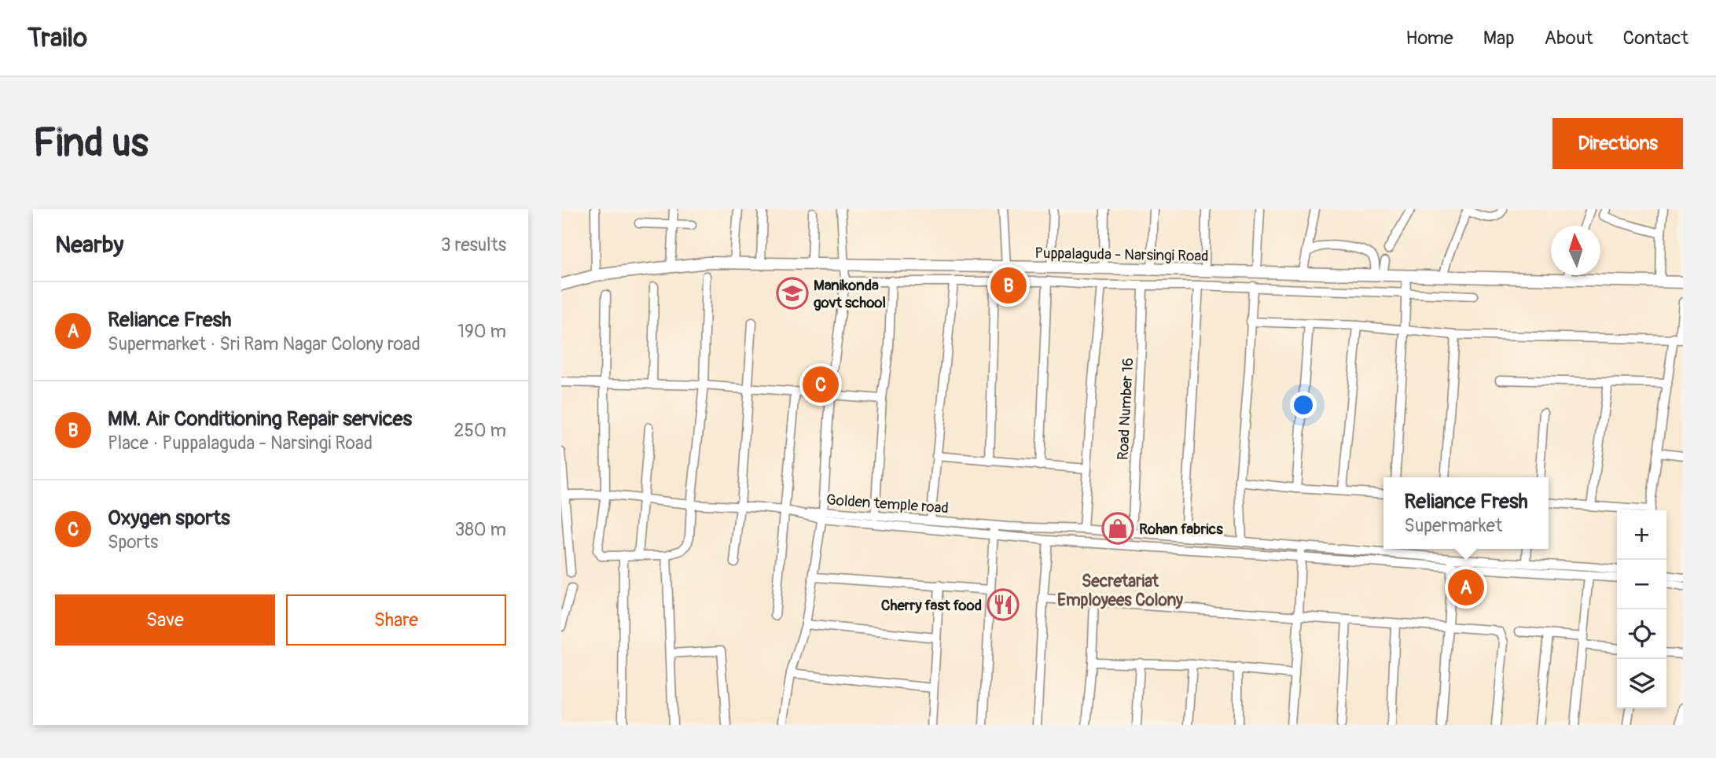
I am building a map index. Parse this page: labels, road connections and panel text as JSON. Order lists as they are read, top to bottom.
{
  "streets": {
    "street": ["Puppalaguda - Narsingi Road", "Road Number 16", "Golden temple road"]
  },
  "crossings": [
    ["Road Number 16", "Golden temple road"]
  ],
  "districts": ["Secretariat Employees Colony"],
  "places": {
    "school or university": ["Manikonda govt school"],
    "shop": ["Rohan fabrics"],
    "restaurant": ["Cherry fast food"]
  },
  "north": "top",
  "page": {
    "header": "Trailo",
    "nav": [
      "Home",
      "Map",
      "About",
      "Contact"
    ],
    "buttons": [
      "Directions",
      ["Save", "Share"]
    ],
    "title": "Find us",
    "heading": ["Nearby", "3 results"],
    "pins": ["B", "C", "A"],
    "list": [
      {
        "mark": "A",
        "name": "Reliance Fresh",
        "note": "Supermarket · Sri Ram Nagar Colony road",
        "value": "190 m"
      },
      {
        "mark": "B",
        "name": "MM. Air Conditioning Repair services",
        "note": "Place · Puppalaguda - Narsingi Road",
        "value": "250 m"
      },
      {
        "mark": "C",
        "name": "Oxygen sports",
        "note": "Sports",
        "value": "380 m"
      }
    ],
    "popup": ["Reliance Fresh", "Supermarket"],
    "map_buttons": ["+", "−"]
  }
}
